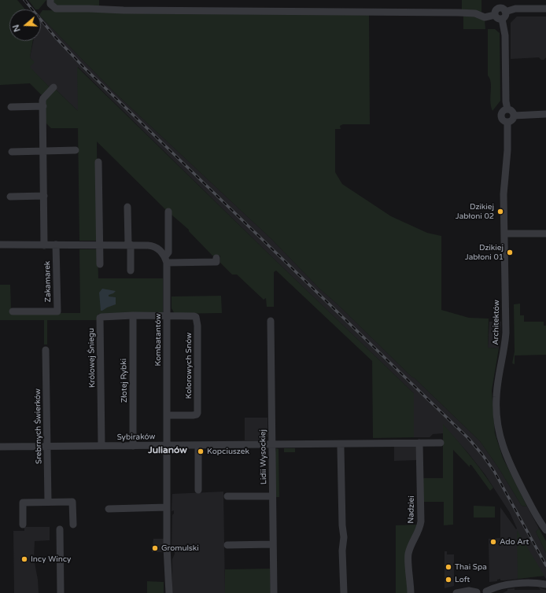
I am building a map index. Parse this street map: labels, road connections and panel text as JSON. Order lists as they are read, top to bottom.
{
  "streets": {
    "street": [
      "Zakamarek",
      "Architektów",
      "Kombatantów",
      "Królowej Śniegu",
      "Kolorowych Snów",
      "Złotej Rybki",
      "Srebrnych Świerków",
      "Sybiraków",
      "Lidii Wysockiej",
      "Nadziei"
    ]
  },
  "crossings": [
    ["Kombatantów", "Królowej Śniegu"],
    ["Kombatantów", "Kolorowych Snów"],
    ["Kombatantów", "Sybiraków"],
    ["Królowej Śniegu", "Kolorowych Snów"],
    ["Królowej Śniegu", "Złotej Rybki"],
    ["Królowej Śniegu", "Sybiraków"],
    ["Złotej Rybki", "Sybiraków"],
    ["Srebrnych Świerków", "Sybiraków"],
    ["Sybiraków", "Lidii Wysockiej"]
  ],
  "districts": ["Julianów"],
  "places": [
    "Dzikiej Jabłoni 02",
    "Dzikiej Jabłoni 01",
    "Kopciuszek",
    "Ado Art",
    "Gromulski",
    "Incy Wincy",
    "Thai Spa",
    "Loft"
  ],
  "north": "left"
}
